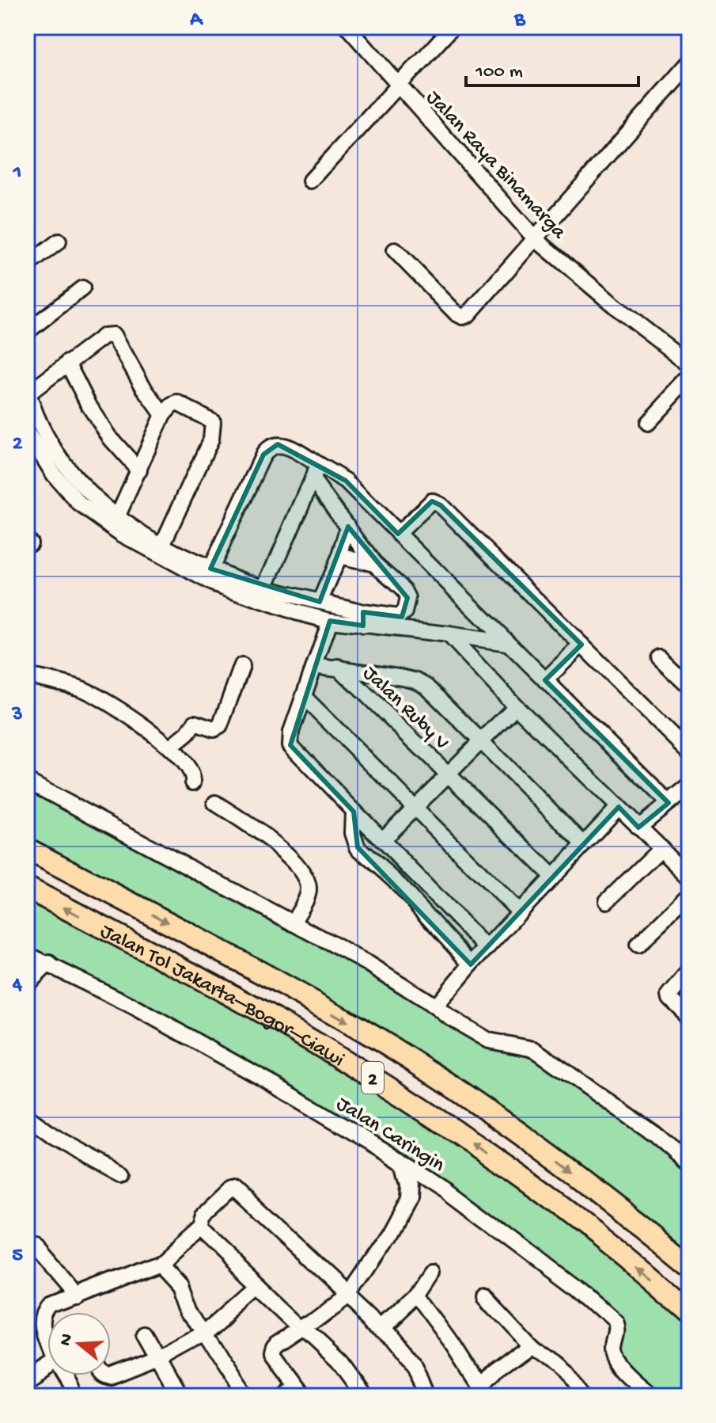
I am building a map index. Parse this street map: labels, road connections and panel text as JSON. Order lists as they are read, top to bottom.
{
  "streets": {
    "highway": ["Jalan Tol Jakarta–Bogor–Ciawi", "2"],
    "street": ["Jalan Raya Binamarga", "Jalan Ruby V", "Jalan Caringin"]
  },
  "scale_bar": "100 m",
  "north": "left",
  "grid": {
    "columns": ["A", "B"],
    "rows": [
      "1",
      "2",
      "3",
      "4",
      "5"
    ]
  }
}
